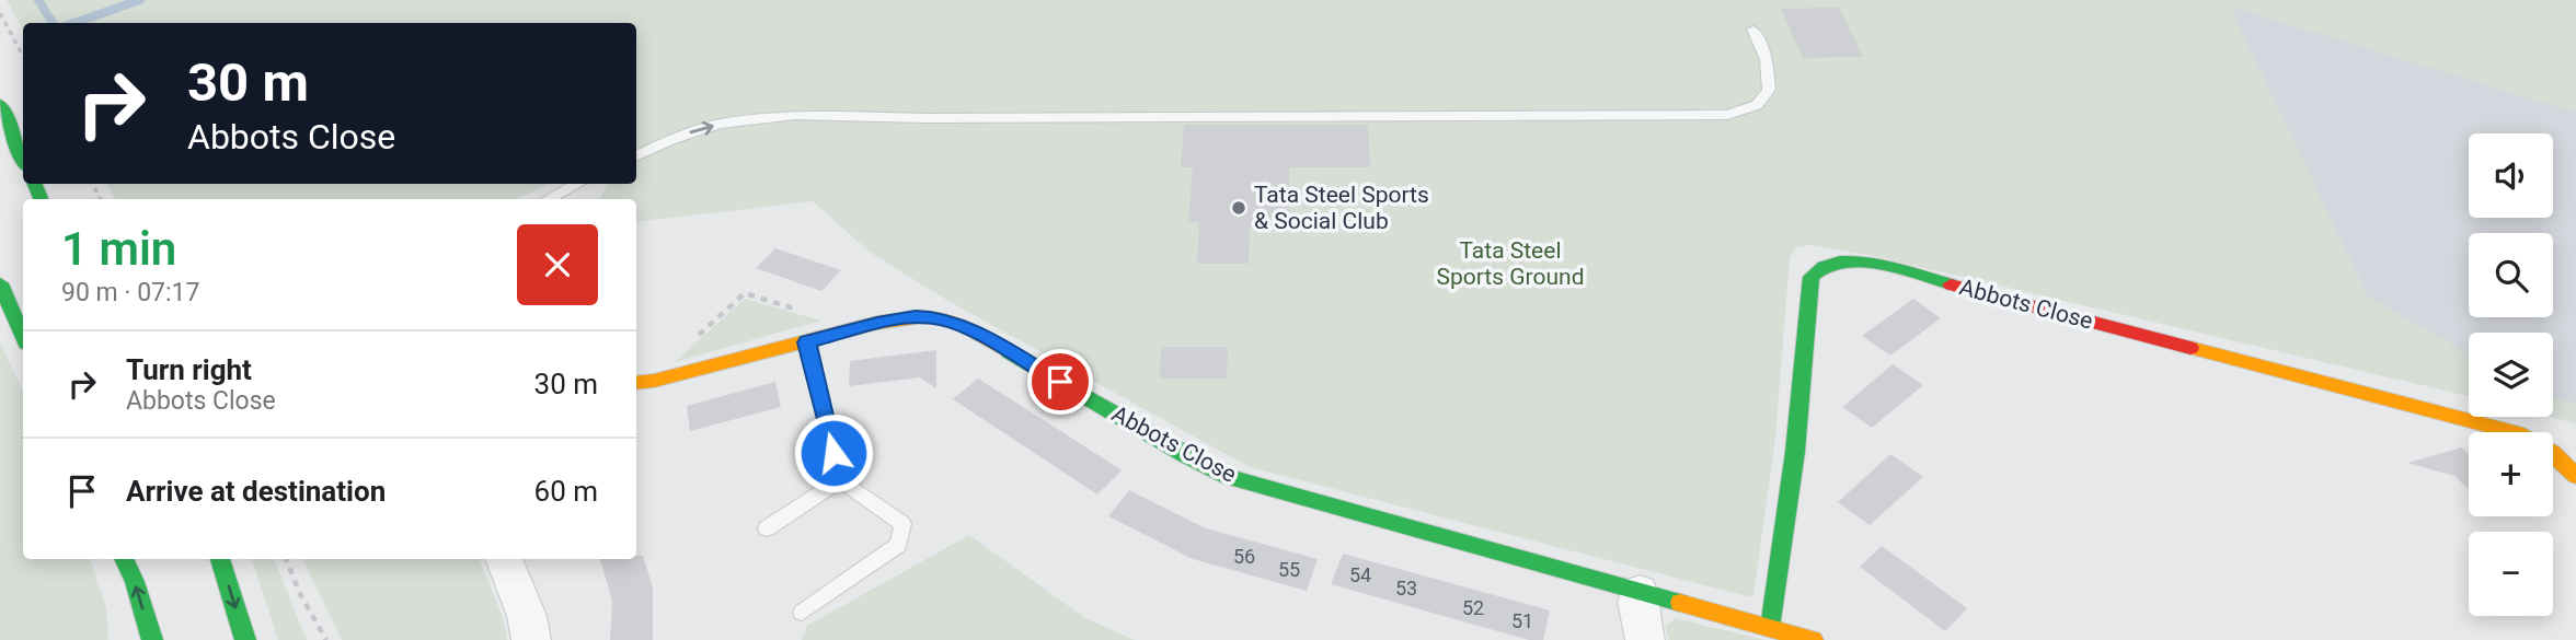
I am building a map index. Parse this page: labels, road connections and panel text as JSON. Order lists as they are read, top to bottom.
{
  "streets": {
    "street": ["Abbots Close"]
  },
  "parks": ["Tata Steel Sports Ground"],
  "places": ["Tata Steel Sports & Social Club"],
  "house_numbers": [
    "56",
    "55",
    "54",
    "53",
    "52",
    "51"
  ],
  "page": {
    "turn": ["30 m", "Abbots Close"],
    "map_buttons": ["+", "−"],
    "heading": ["1 min", "90 m · 07:17"],
    "list": [
      {
        "name": "Turn right",
        "note": "Abbots Close",
        "value": "30 m"
      },
      {
        "name": "Arrive at destination",
        "value": "60 m"
      }
    ]
  }
}
